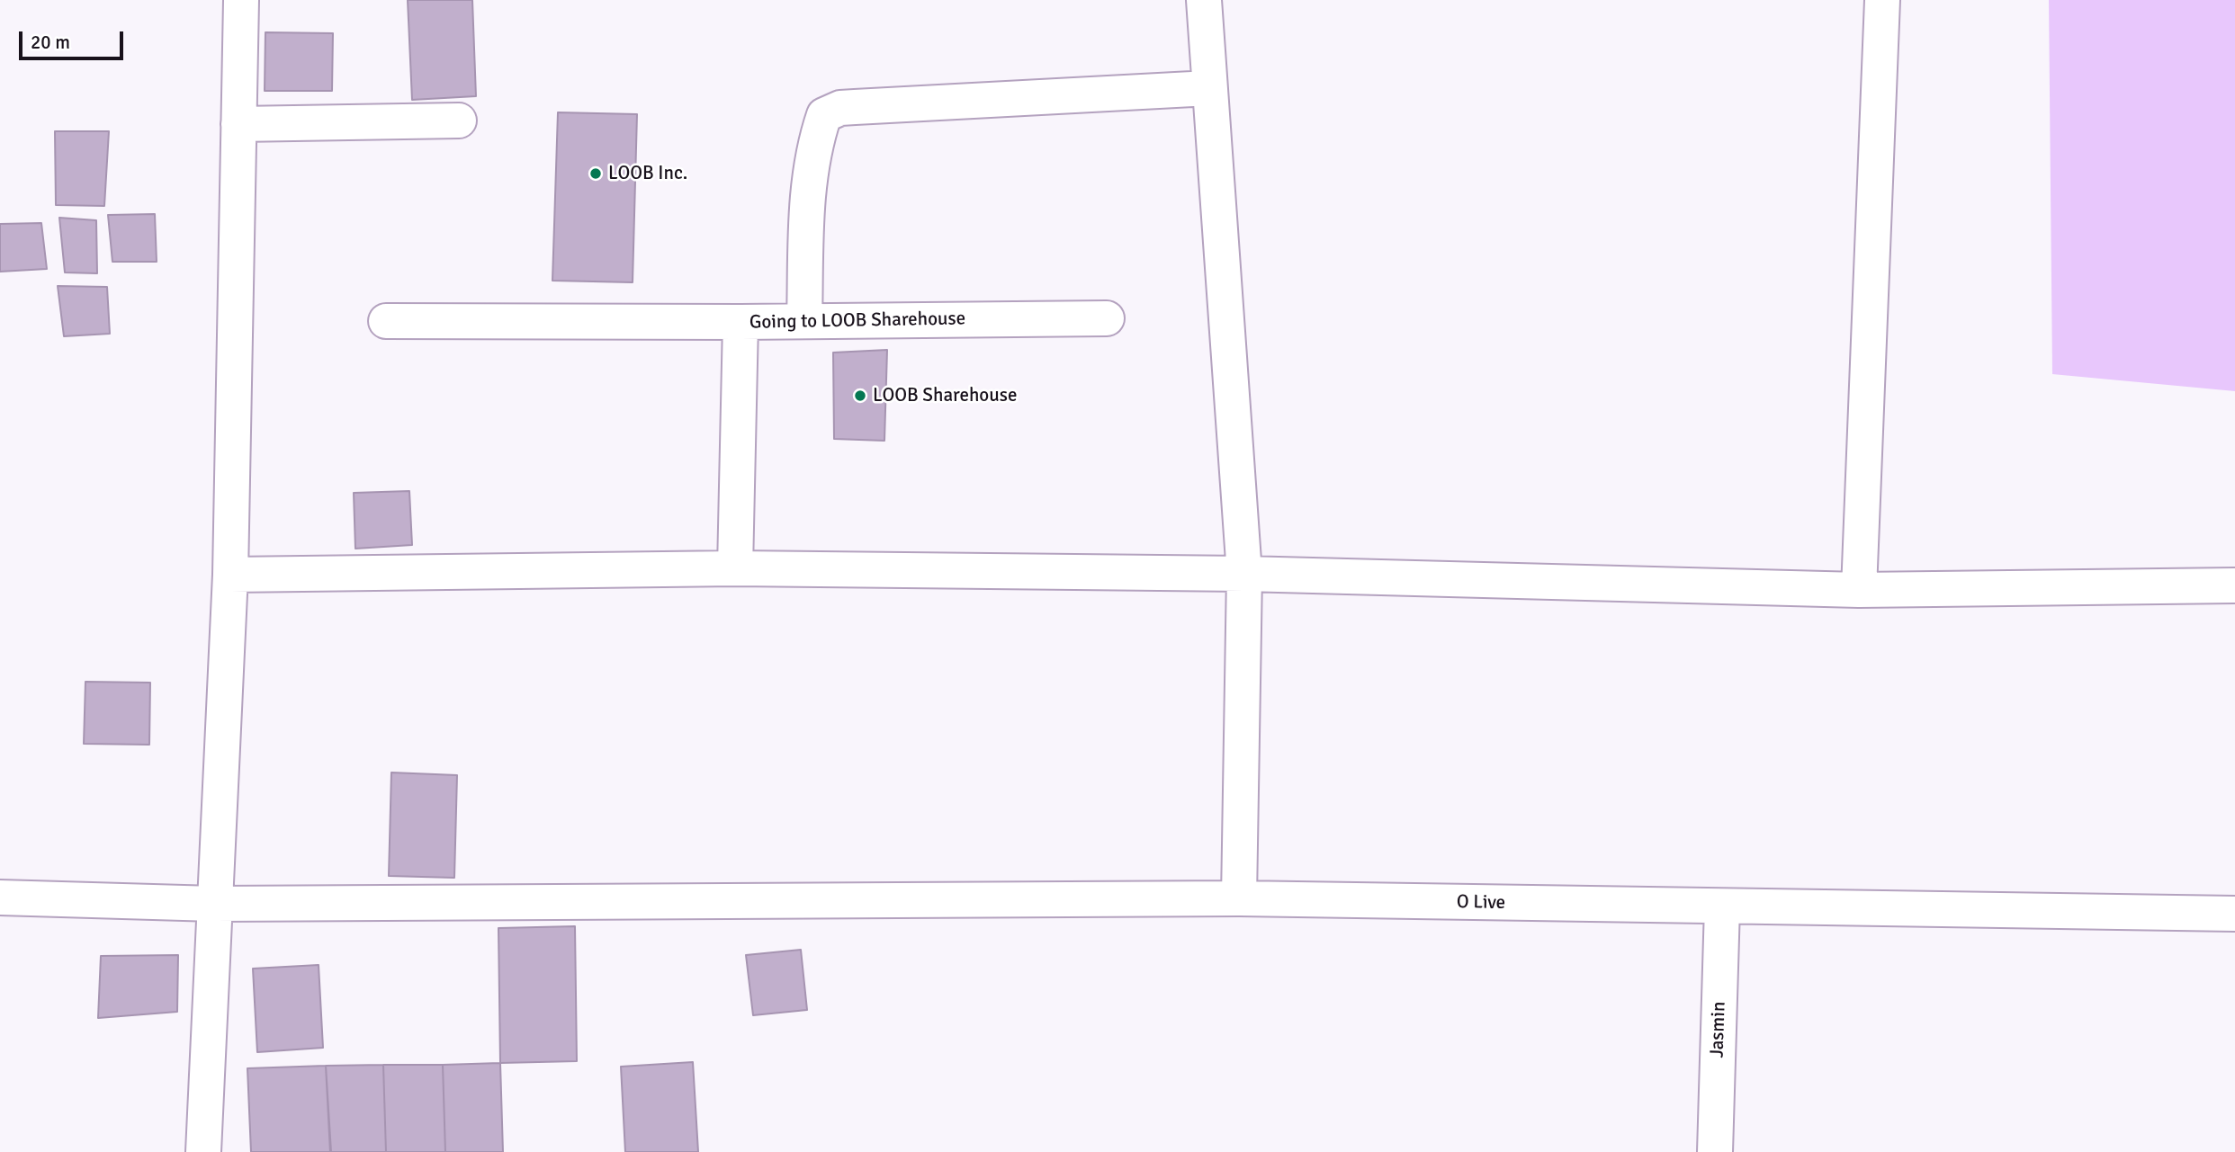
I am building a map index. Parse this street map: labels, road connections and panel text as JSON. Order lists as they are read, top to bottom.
{
  "streets": {
    "street": ["Going to LOOB Sharehouse", "O Live", "Jasmin"]
  },
  "crossings": [
    ["O Live", "Jasmin"]
  ],
  "places": ["LOOB Inc.", "LOOB Sharehouse"],
  "scale_bar": "20 m"
}
